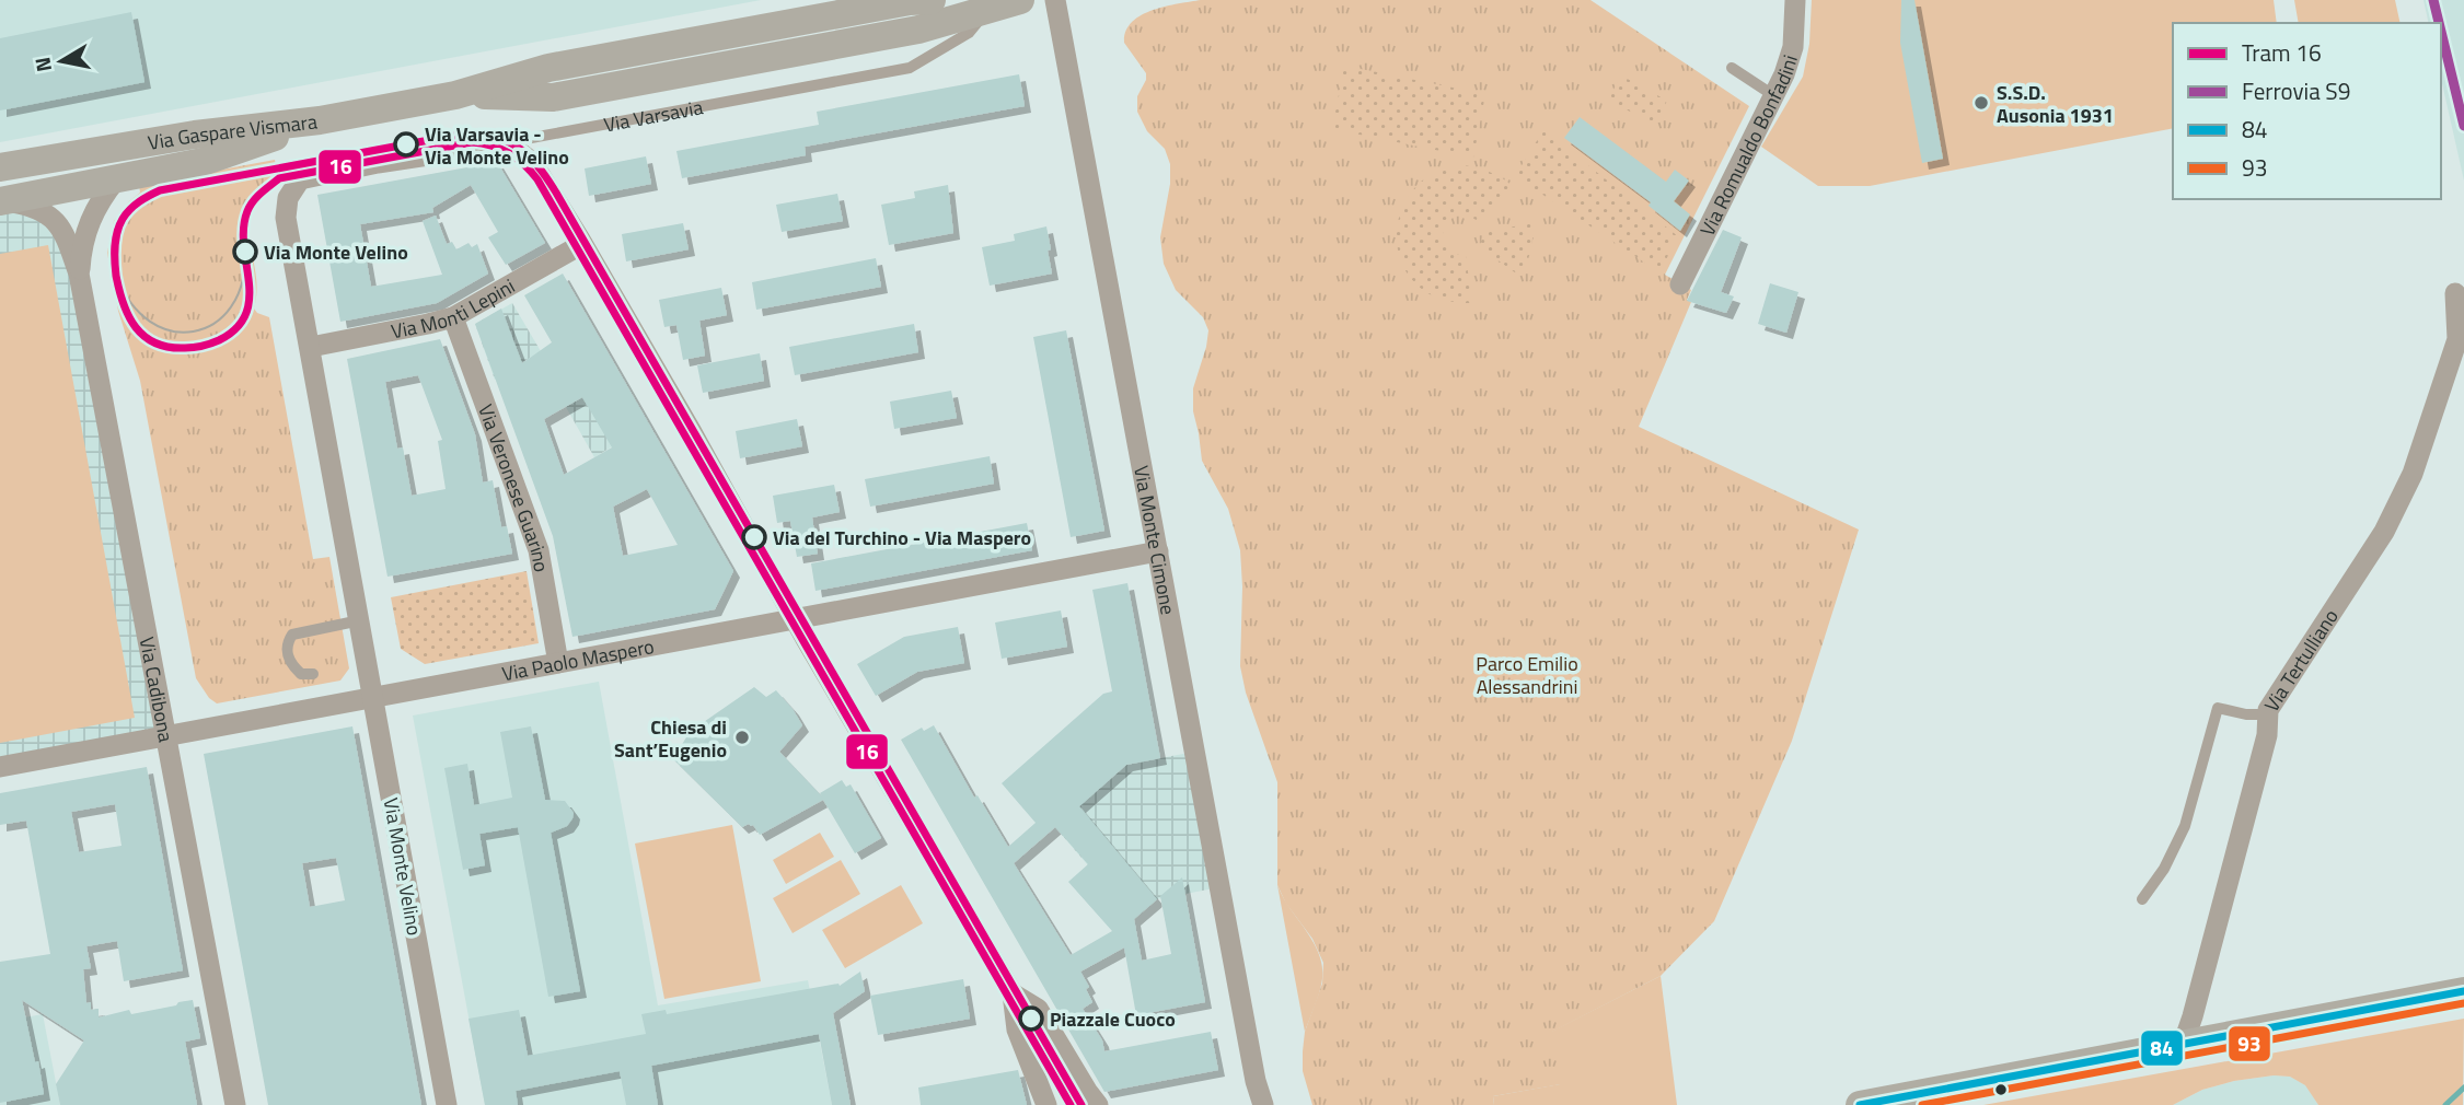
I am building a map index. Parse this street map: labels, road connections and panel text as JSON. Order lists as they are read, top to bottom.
{
  "streets": {
    "street": [
      "Via Varsavia",
      "Via Gaspare Vismara",
      "Via Romualdo Bonfadini",
      "Via Monti Lepini",
      "Via Veronese Guarino",
      "Via Monte Cimone",
      "Via Paolo Maspero",
      "Via Tertulliano",
      "Via Cadibona",
      "Via Monte Velino"
    ]
  },
  "crossings": [
    ["Via Varsavia", "Via Gaspare Vismara"],
    ["Via Varsavia", "Via Monte Velino"],
    ["Via Gaspare Vismara", "Via Cadibona"],
    ["Via Monti Lepini", "Via Veronese Guarino"],
    ["Via Monti Lepini", "Via Monte Velino"],
    ["Via Veronese Guarino", "Via Paolo Maspero"],
    ["Via Monte Cimone", "Via Paolo Maspero"],
    ["Via Paolo Maspero", "Via Cadibona"],
    ["Via Paolo Maspero", "Via Monte Velino"]
  ],
  "parks": ["Parco Emilio Alessandrini"],
  "places": [
    "S.S.D. Ausonia 1931",
    "Via Varsavia - Via Monte Velino",
    "Via Monte Velino",
    "Via del Turchino - Via Maspero",
    "Chiesa di Sant’Eugenio",
    "Piazzale Cuoco"
  ],
  "lines": [
    "rail line S9",
    "tram line 16",
    "transit line 84",
    "transit line 93"
  ],
  "legend": [
    "Tram 16",
    "Ferrovia S9",
    "84",
    "93"
  ],
  "north": "left"
}
